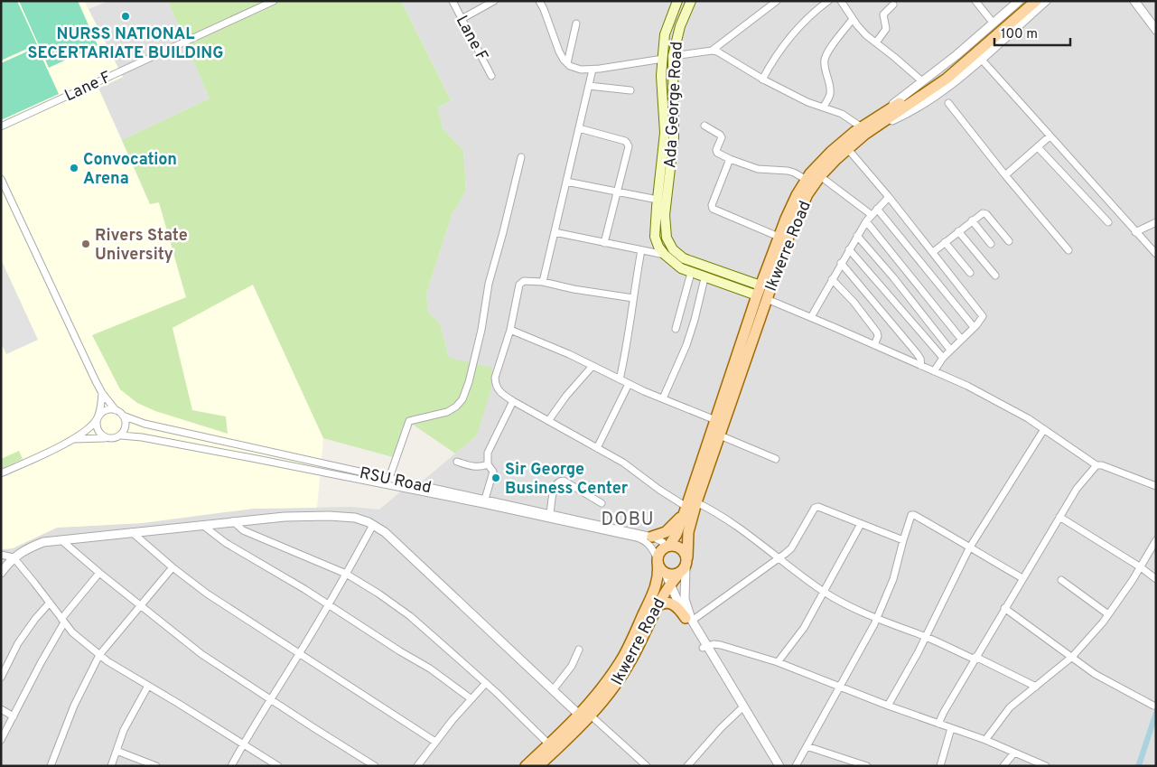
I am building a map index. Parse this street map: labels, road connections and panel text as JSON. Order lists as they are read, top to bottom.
{
  "streets": {
    "main road": ["Ada George Road", "Ikwerre Road"],
    "street": ["Lane F", "RSU Road"]
  },
  "crossings": [
    ["Ada George Road", "Ikwerre Road"],
    ["Ikwerre Road", "RSU Road"]
  ],
  "districts": ["DOBU"],
  "places": [
    "NURSS NATIONAL SECERTARIATE BUILDING",
    "Convocation Arena",
    "Rivers State University",
    "Sir George Business Center"
  ],
  "scale_bar": "100 m"
}
